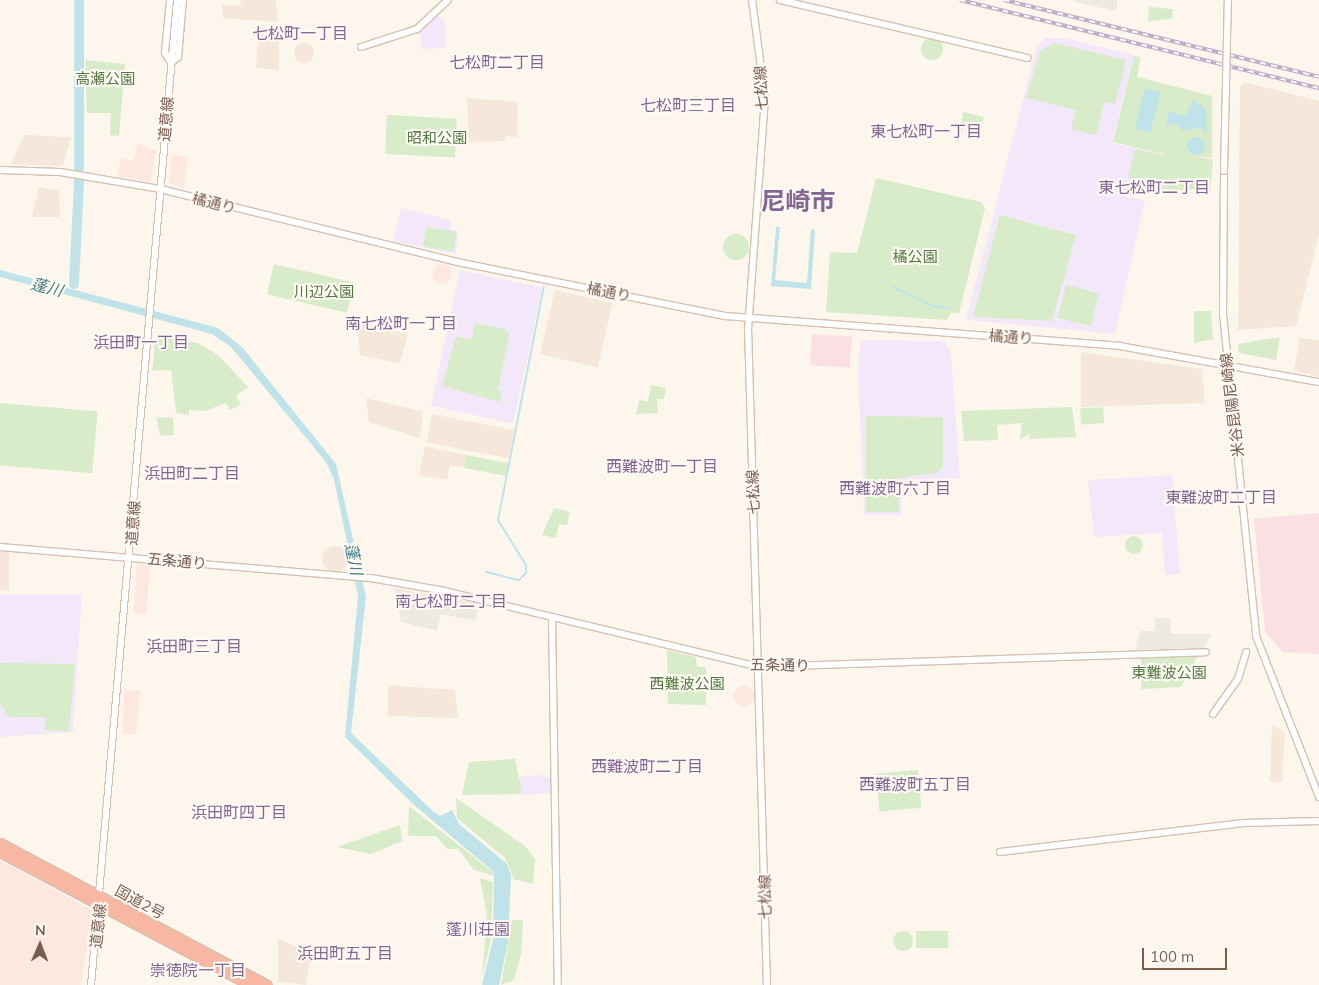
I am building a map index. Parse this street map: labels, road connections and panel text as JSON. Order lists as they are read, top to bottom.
{
  "streets": {
    "highway": ["国道2号"],
    "street": [
      "七松線",
      "道意線",
      "橘通り",
      "米谷昆陽尼崎線",
      "五条通り"
    ]
  },
  "crossings": [
    ["七松線", "橘通り"],
    ["七松線", "五条通り"],
    ["道意線", "橘通り"],
    ["道意線", "五条通り"],
    ["道意線", "国道2号"],
    ["橘通り", "米谷昆陽尼崎線"]
  ],
  "districts": [
    "七松町一丁目",
    "七松町二丁目",
    "七松町三丁目",
    "東七松町一丁目",
    "東七松町二丁目",
    "尼崎市",
    "南七松町一丁目",
    "浜田町一丁目",
    "西難波町一丁目",
    "浜田町二丁目",
    "西難波町六丁目",
    "東難波町二丁目",
    "南七松町二丁目",
    "浜田町三丁目",
    "西難波町二丁目",
    "西難波町五丁目",
    "浜田町四丁目",
    "蓬川荘園",
    "浜田町五丁目",
    "崇徳院一丁目"
  ],
  "water": ["蓬川"],
  "parks": [
    "高瀬公園",
    "昭和公園",
    "橘公園",
    "川辺公園",
    "東難波公園",
    "西難波公園"
  ],
  "scale_bar": "100 m",
  "north": "top"
}
